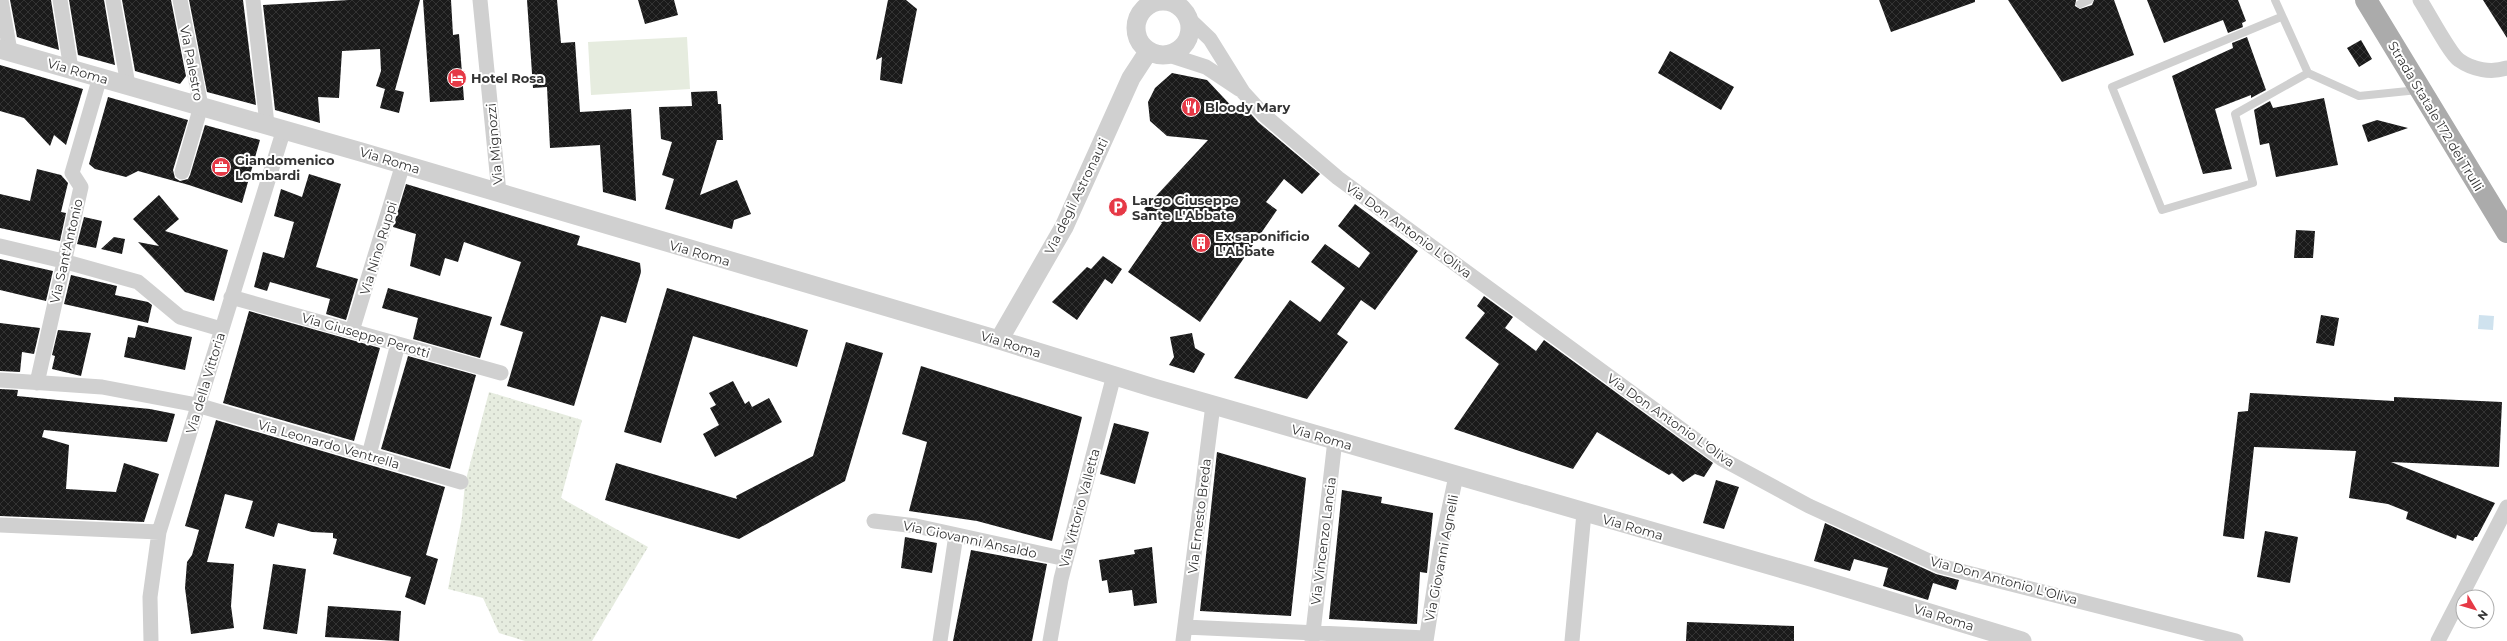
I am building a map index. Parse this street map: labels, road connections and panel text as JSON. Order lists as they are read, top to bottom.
{
  "streets": {
    "main road": ["Strada Statale 172 dei Trulli"],
    "street": [
      "Via Palestro",
      "Via Roma",
      "Via Mignozzi",
      "Via degli Astronauti",
      "Via Don Antonio L'Oliva",
      "Via Nino Ruppi",
      "Via Sant'Antonio",
      "Via Giuseppe Perotti",
      "Via della Vittoria",
      "Via Leonardo Ventrella",
      "Via Vittorio Valletta",
      "Via Ernesto Breda",
      "Via Giovanni Ansaldo",
      "Via Vincenzo Lancia",
      "Via Giovanni Agnelli"
    ]
  },
  "crossings": [
    ["Via Palestro", "Via Roma"],
    ["Via Roma", "Via Mignozzi"],
    ["Via Roma", "Via degli Astronauti"],
    ["Via Roma", "Via Nino Ruppi"],
    ["Via Roma", "Via Sant'Antonio"],
    ["Via Roma", "Via della Vittoria"],
    ["Via Roma", "Via Vittorio Valletta"],
    ["Via Roma", "Via Ernesto Breda"],
    ["Via Roma", "Via Vincenzo Lancia"],
    ["Via Roma", "Via Giovanni Agnelli"],
    ["Via degli Astronauti", "Via Don Antonio L'Oliva"],
    ["Via Nino Ruppi", "Via Giuseppe Perotti"],
    ["Via Sant'Antonio", "Via Leonardo Ventrella"],
    ["Via Giuseppe Perotti", "Via della Vittoria"],
    ["Via della Vittoria", "Via Leonardo Ventrella"],
    ["Via Vittorio Valletta", "Via Giovanni Ansaldo"],
    ["Via Ernesto Breda", "Via Vincenzo Lancia"],
    ["Via Ernesto Breda", "Via Giovanni Agnelli"]
  ],
  "places": {
    "hotel": ["Hotel Rosa"],
    "restaurant": ["Bloody Mary"],
    "office": ["Giandomenico Lombardi"],
    "parking": ["Largo Giuseppe Sante L'Abbate"],
    "building": ["Ex saponificio L'Abbate"]
  },
  "north": "bottom right"
}
